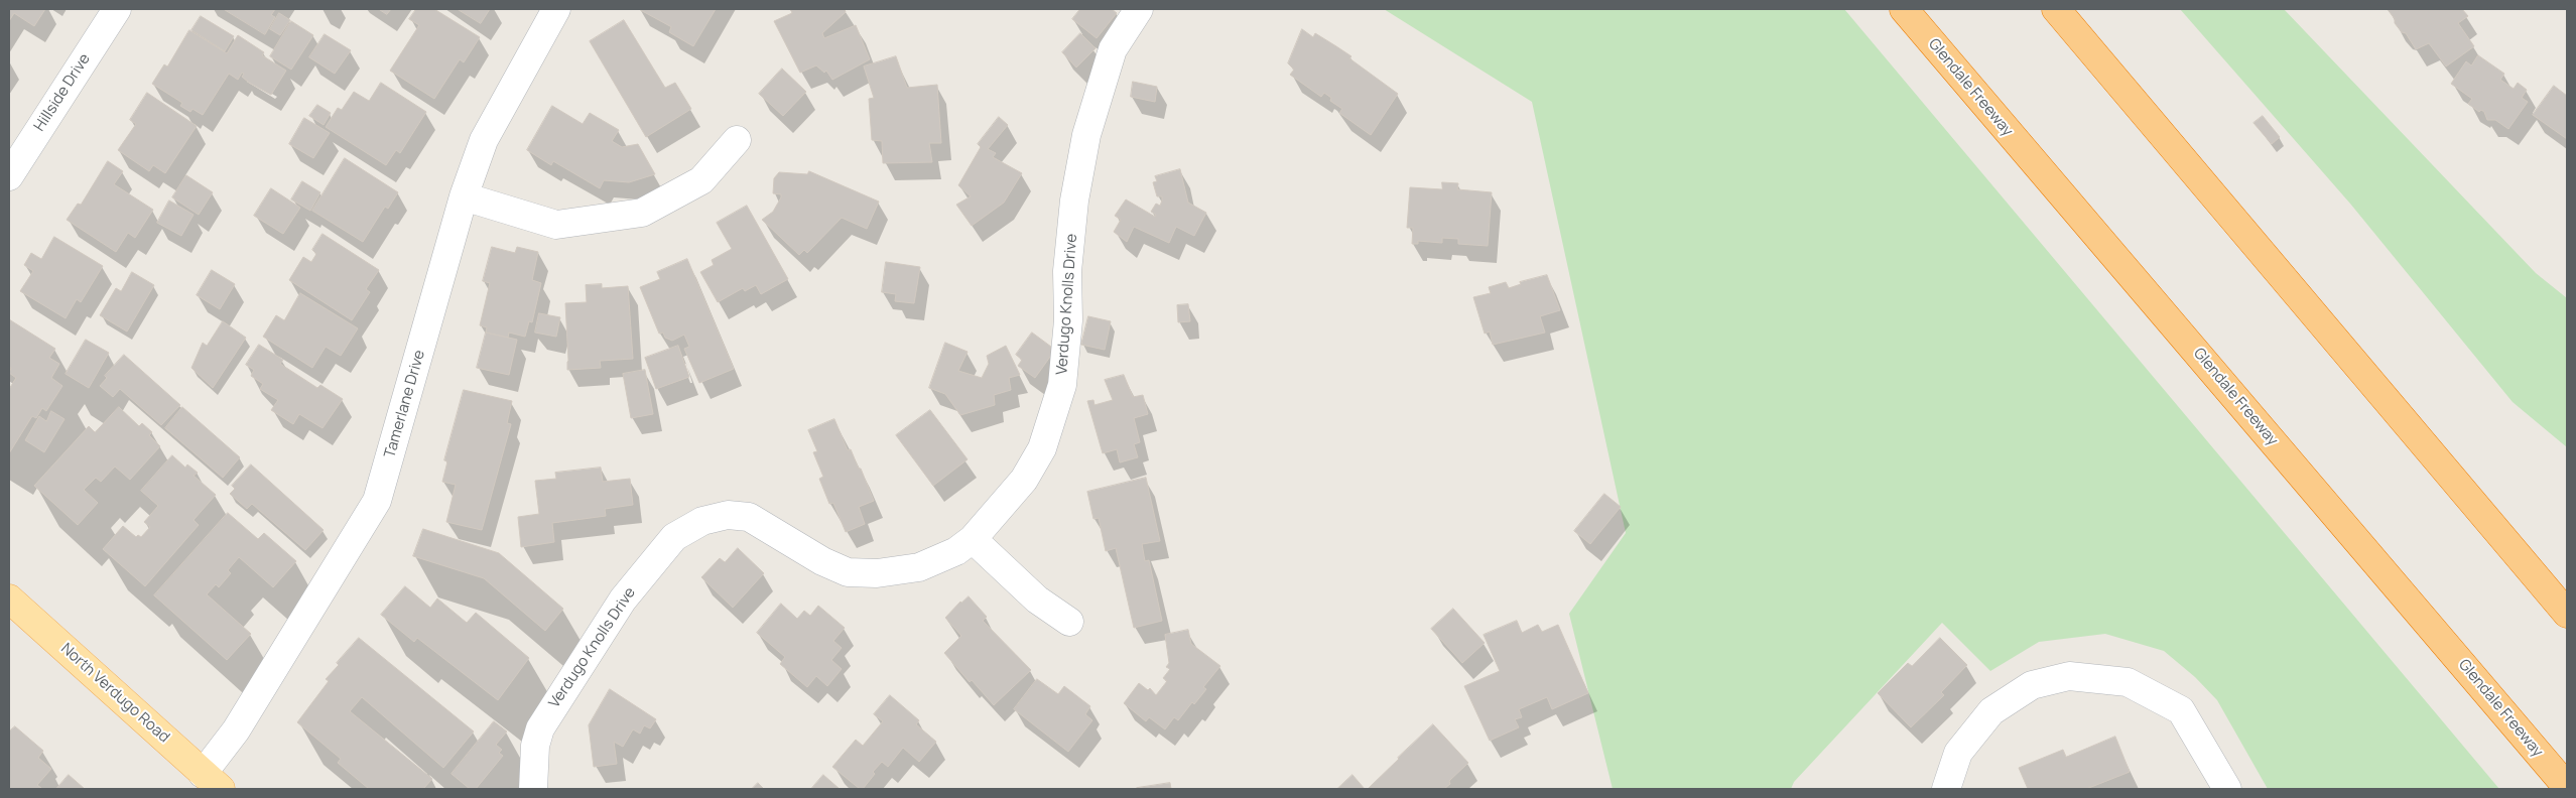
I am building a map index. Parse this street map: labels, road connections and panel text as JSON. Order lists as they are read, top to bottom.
{
  "streets": {
    "highway": ["Glendale Freeway"],
    "main road": ["North Verdugo Road"],
    "street": ["Hillside Drive", "Verdugo Knolls Drive", "Tamerlane Drive"]
  },
  "crossings": [
    ["Tamerlane Drive", "North Verdugo Road"]
  ]
}
